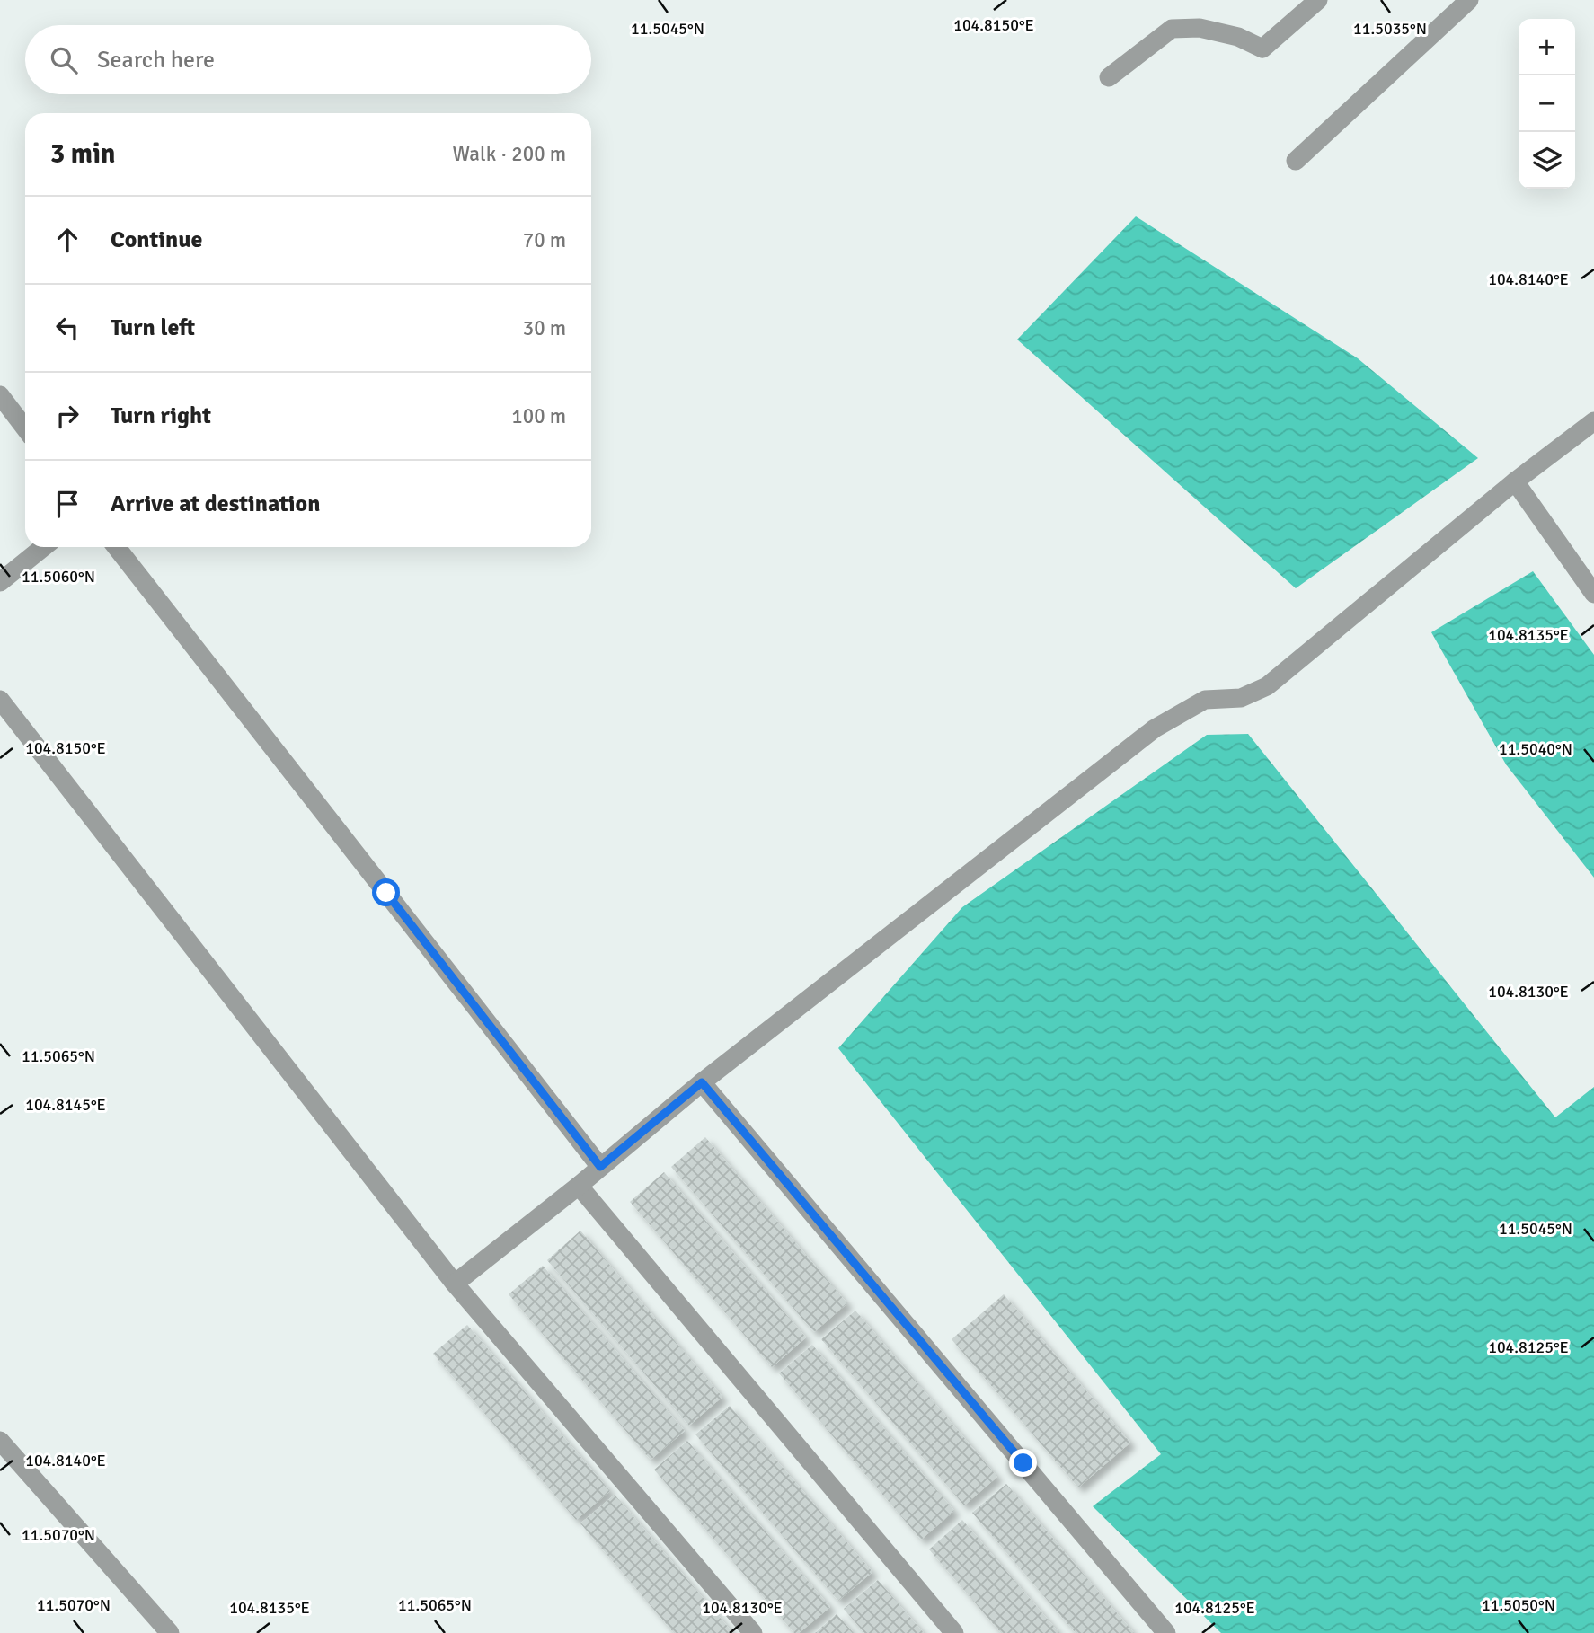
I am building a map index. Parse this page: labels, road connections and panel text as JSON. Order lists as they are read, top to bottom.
{
  "page": {
    "map_buttons": ["+", "−"],
    "search": "Search here",
    "heading": ["3 min", "Walk · 200 m"],
    "list": [
      ["Continue", "70 m"],
      ["Turn left", "30 m"],
      ["Turn right", "100 m"],
      "Arrive at destination"
    ]
  },
  "coordinates": [
    "104.8150°E",
    "11.5045°N",
    "11.5035°N",
    "104.8140°E",
    "11.5060°N",
    "104.8135°E",
    "11.5040°N",
    "104.8130°E",
    "11.5065°N",
    "104.8145°E",
    "104.8125°E",
    "11.5070°N",
    "11.5050°N"
  ]
}
